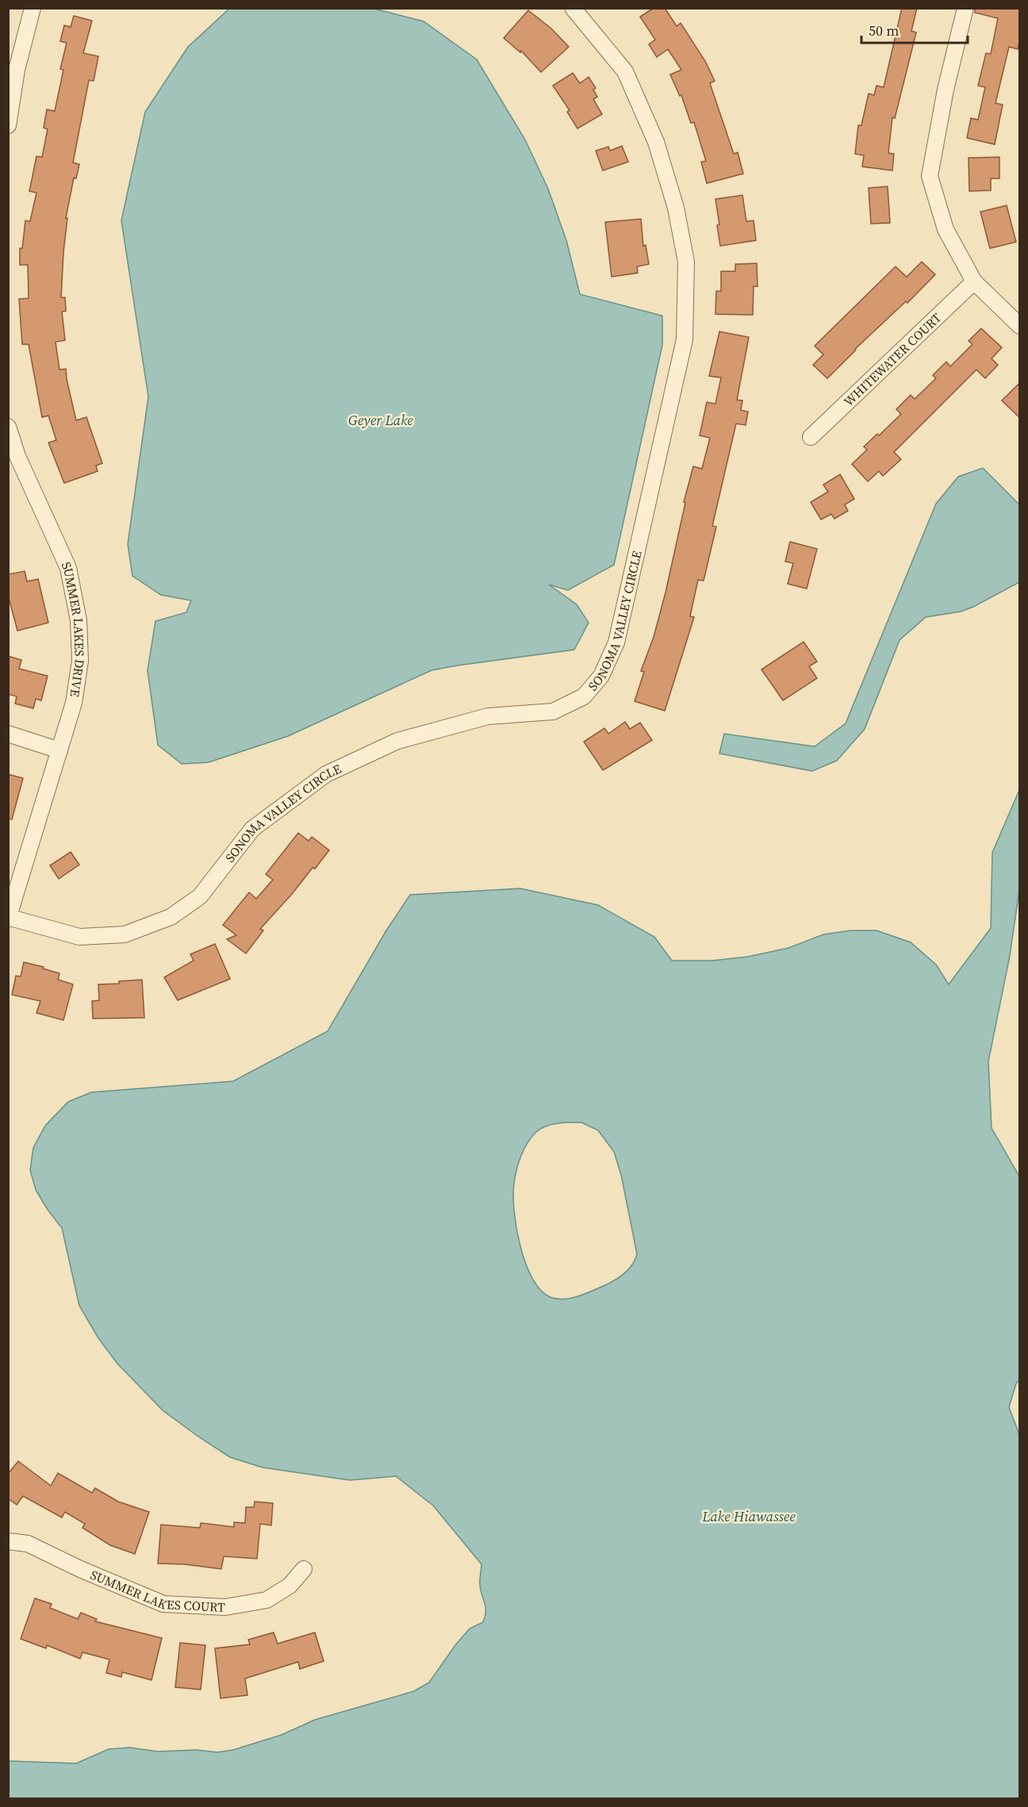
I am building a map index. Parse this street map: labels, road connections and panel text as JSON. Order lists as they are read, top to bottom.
{
  "streets": {
    "street": [
      "WHITEWATER COURT",
      "SONOMA VALLEY CIRCLE",
      "SUMMER LAKES DRIVE",
      "SUMMER LAKES COURT"
    ]
  },
  "crossings": [
    ["SONOMA VALLEY CIRCLE", "SUMMER LAKES DRIVE"]
  ],
  "water": ["Geyer Lake", "Lake Hiawassee"],
  "scale_bar": "50 m"
}
